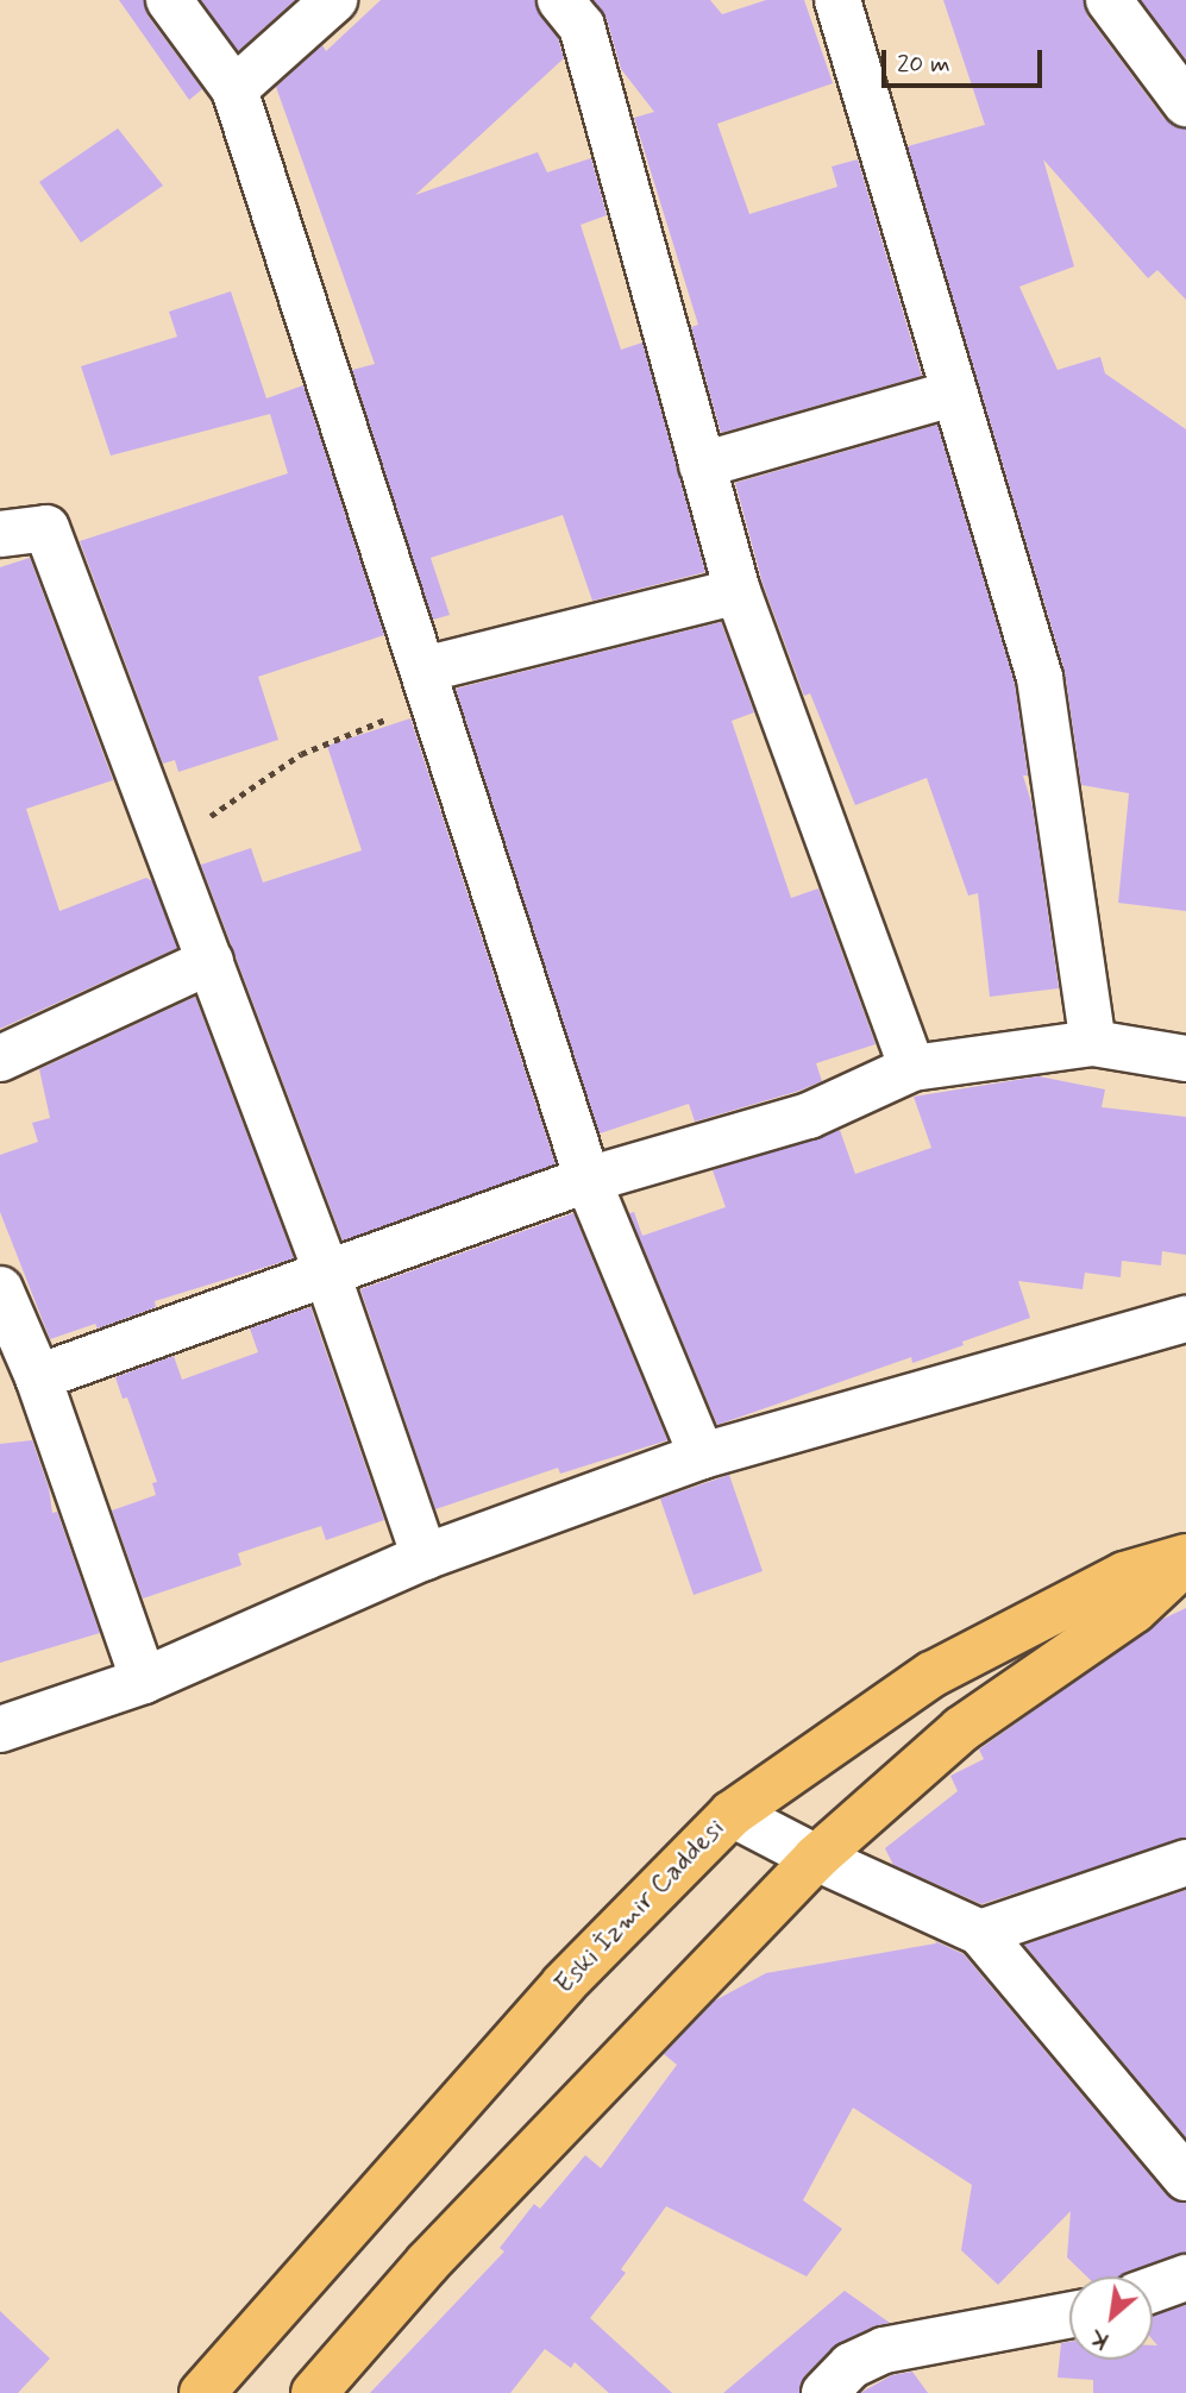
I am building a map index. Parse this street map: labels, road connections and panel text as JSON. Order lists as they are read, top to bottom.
{
  "streets": {
    "main road": ["Eski İzmir Caddesi"]
  },
  "scale_bar": "20 m",
  "north": "bottom left"
}
